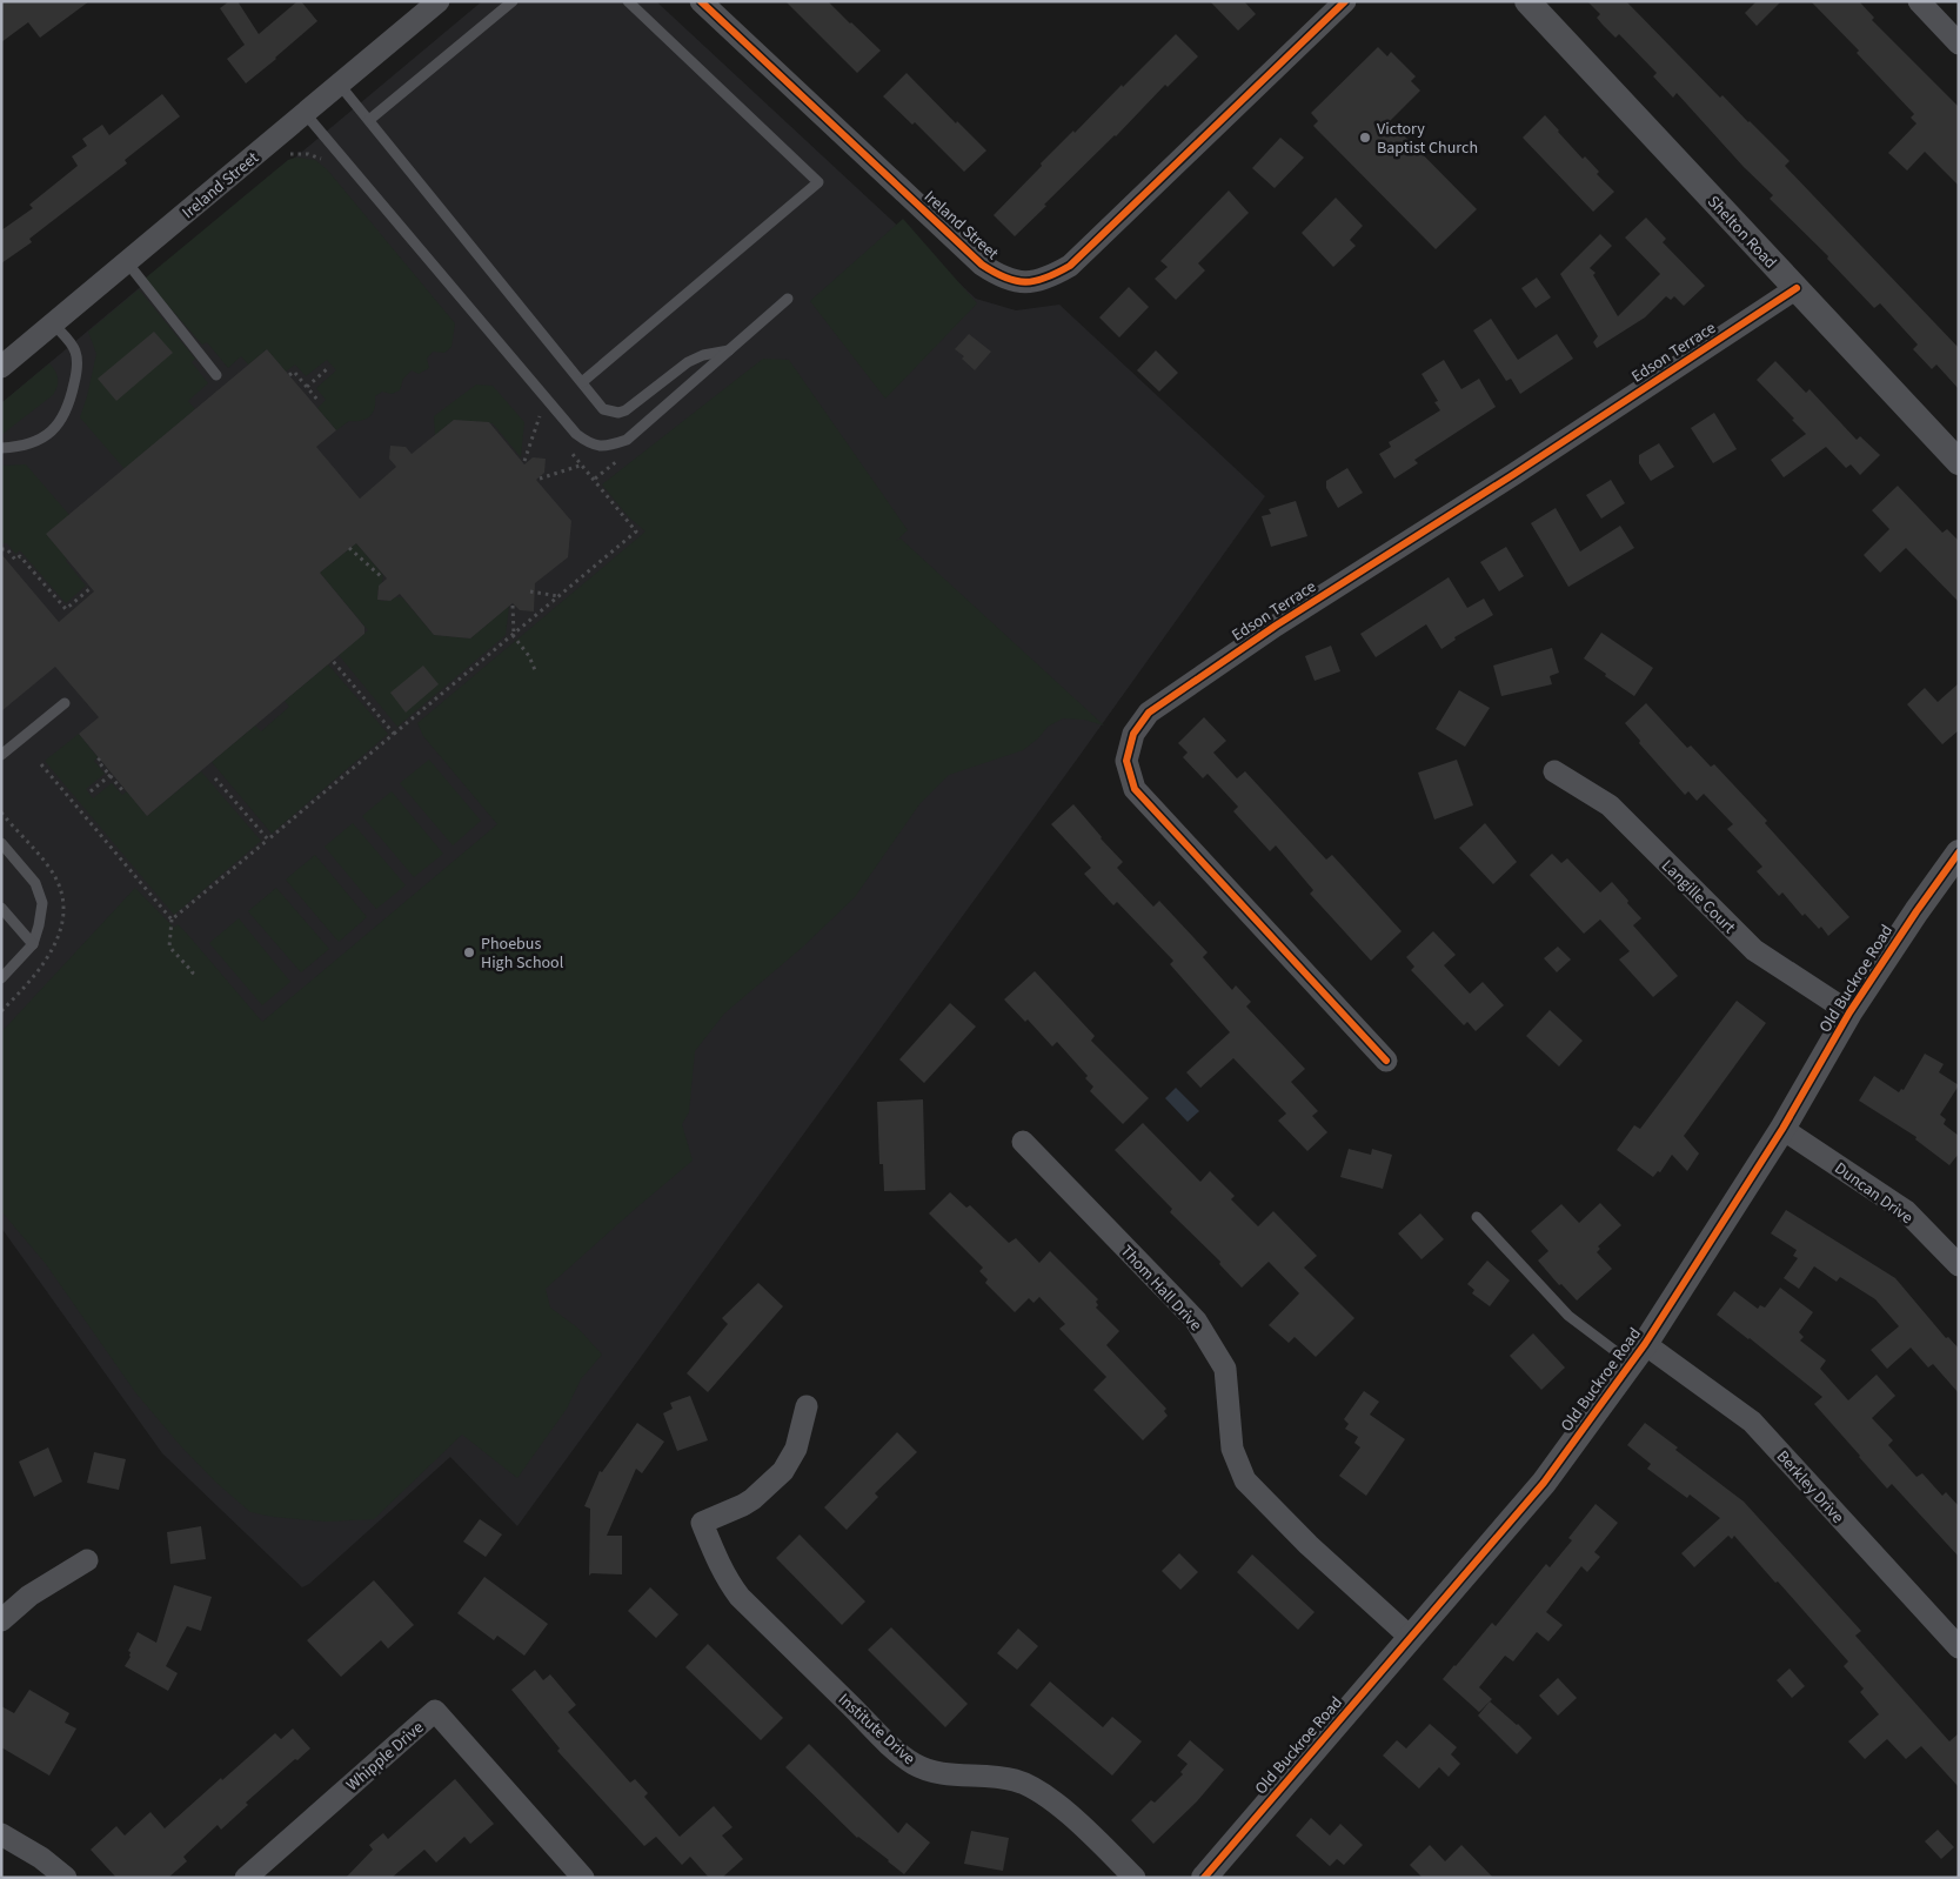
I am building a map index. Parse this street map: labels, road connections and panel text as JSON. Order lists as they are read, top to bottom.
{
  "streets": {
    "street": [
      "Ireland Street",
      "Shelton Road",
      "Edson Terrace",
      "Langille Court",
      "Old Buckroe Road",
      "Duncan Drive",
      "Thom Hall Drive",
      "Berkley Drive",
      "Institute Drive",
      "Whipple Drive"
    ]
  },
  "crossings": [
    ["Shelton Road", "Edson Terrace"],
    ["Langille Court", "Old Buckroe Road"],
    ["Old Buckroe Road", "Duncan Drive"],
    ["Old Buckroe Road", "Thom Hall Drive"],
    ["Old Buckroe Road", "Berkley Drive"]
  ],
  "places": ["Victory Baptist Church", "Phoebus High School"]
}
